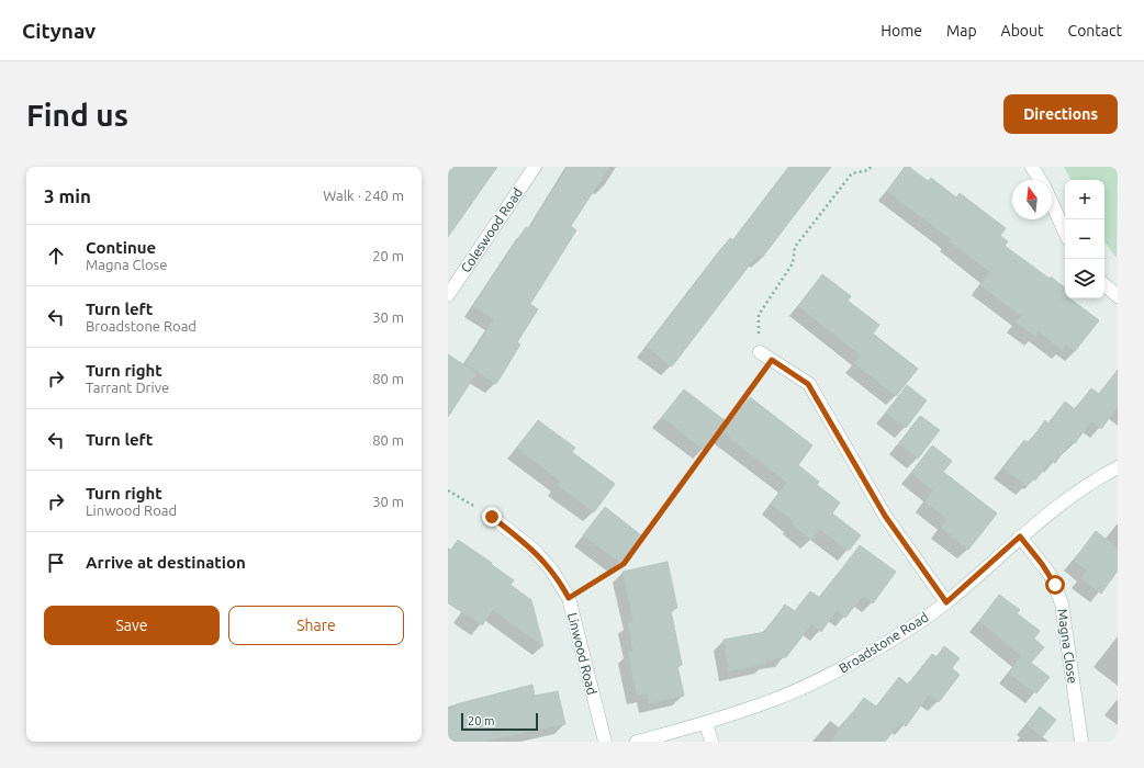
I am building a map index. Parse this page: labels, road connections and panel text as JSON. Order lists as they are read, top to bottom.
{
  "streets": {
    "street": [
      "Coleswood Road",
      "Broadstone Road",
      "Magna Close",
      "Linwood Road"
    ]
  },
  "crossings": [
    ["Broadstone Road", "Magna Close"]
  ],
  "scale_bar": "20 m",
  "north": "top",
  "page": {
    "header": "Citynav",
    "nav": [
      "Home",
      "Map",
      "About",
      "Contact"
    ],
    "buttons": [
      "Directions",
      ["Save", "Share"]
    ],
    "title": "Find us",
    "heading": ["3 min", "Walk · 240 m"],
    "map_buttons": ["+", "−"],
    "list": [
      ["Continue", "Magna Close", "20 m"],
      ["Turn left", "Broadstone Road", "30 m"],
      ["Turn right", "Tarrant Drive", "80 m"],
      ["Turn left", "80 m"],
      ["Turn right", "Linwood Road", "30 m"],
      "Arrive at destination"
    ],
    "scale": "20 m"
  }
}
